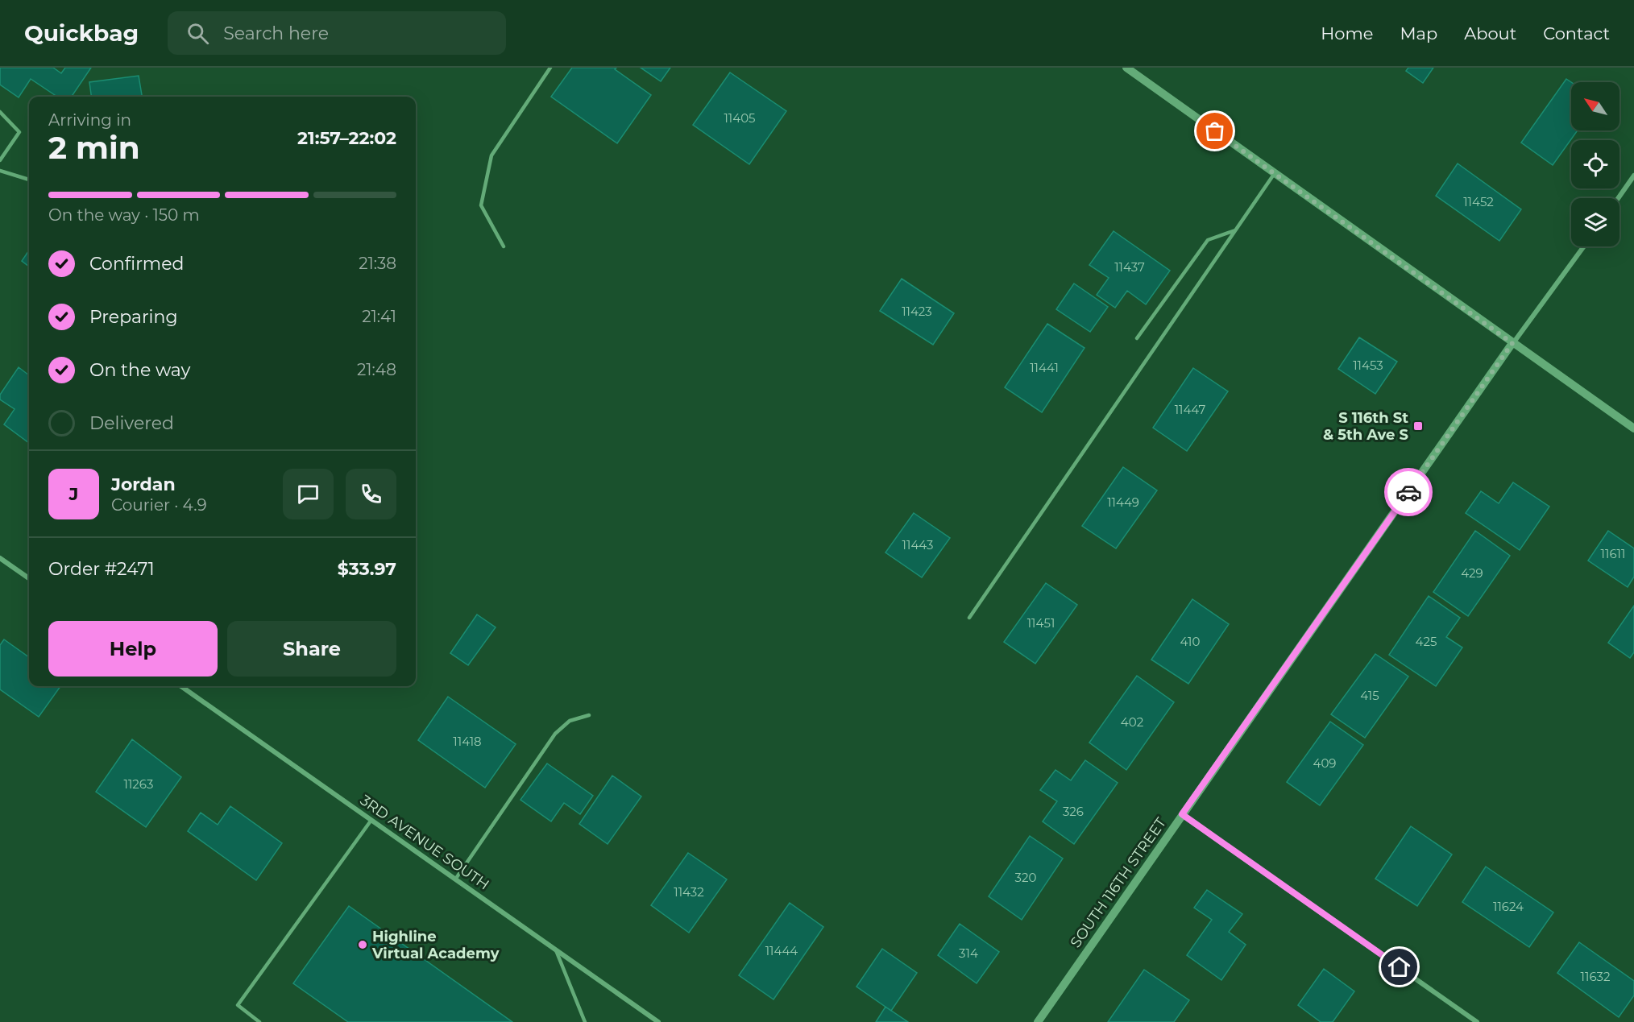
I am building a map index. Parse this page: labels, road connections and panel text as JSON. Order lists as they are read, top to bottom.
{
  "streets": {
    "street": ["3RD AVENUE SOUTH", "SOUTH 116TH STREET"]
  },
  "places": {
    "transit": ["S 116th St & 5th Ave S"],
    "other": ["Highline Virtual Academy"]
  },
  "house_numbers": [
    "11405",
    "11452",
    "11437",
    "11423",
    "11453",
    "11441",
    "11447",
    "11449",
    "11443",
    "11611",
    "429",
    "11451",
    "410",
    "425",
    "415",
    "402",
    "11418",
    "409",
    "11263",
    "326",
    "320",
    "11432",
    "11624",
    "11444",
    "314",
    "11632"
  ],
  "north": "top left",
  "page": {
    "header": "Quickbag",
    "search": "Search here",
    "nav": [
      "Home",
      "Map",
      "About",
      "Contact"
    ],
    "heading": ["2 min", "Arriving in", "21:57–22:02"],
    "panel": [
      "Jordan",
      "Courier · 4.9",
      "Order #2471",
      "$33.97"
    ],
    "bar": "On the way · 150 m",
    "list": [
      ["Confirmed", "21:38"],
      ["Preparing", "21:41"],
      ["On the way", "21:48"],
      "Delivered"
    ],
    "round": "J",
    "buttons": ["Help", "Share"]
  }
}
